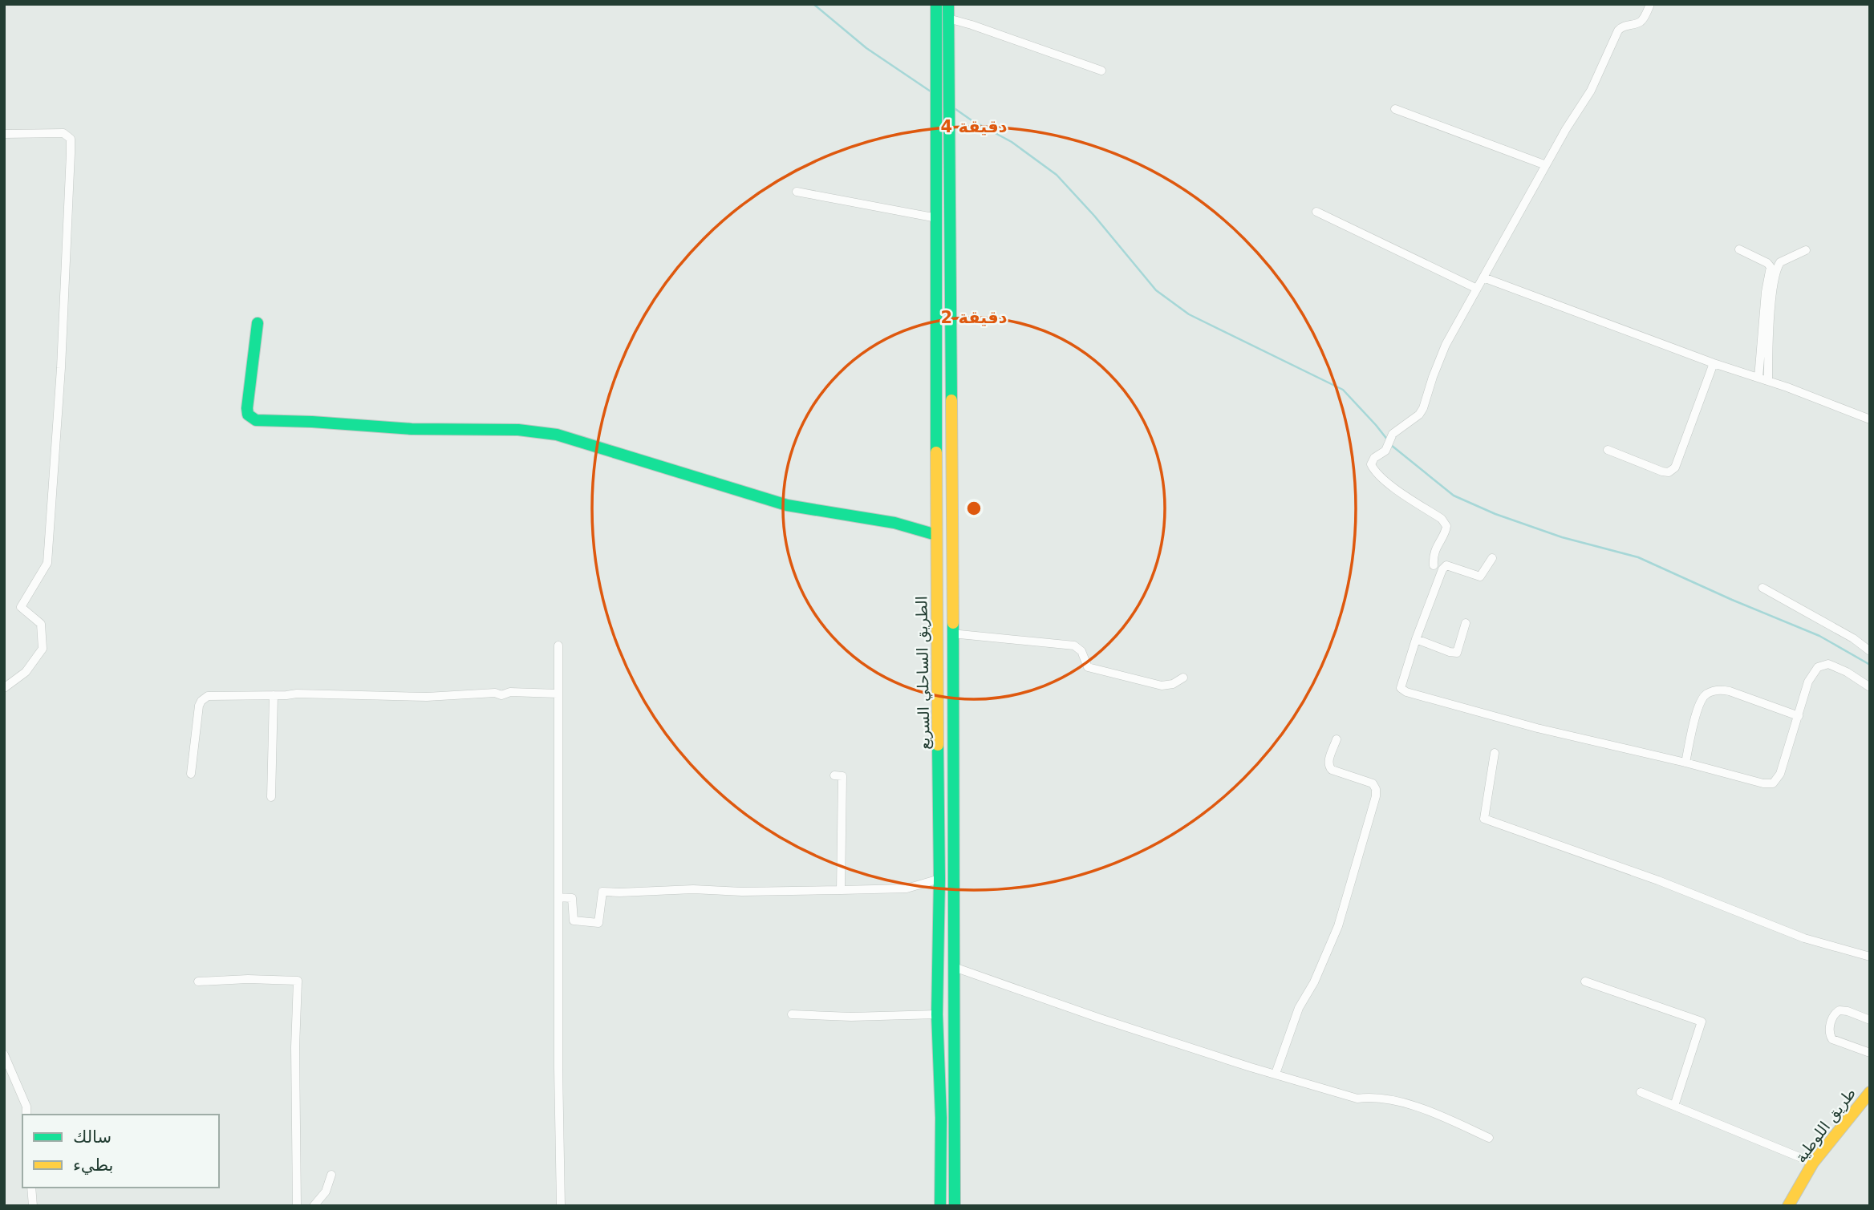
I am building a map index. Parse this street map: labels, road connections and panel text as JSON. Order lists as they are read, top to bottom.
{
  "streets": {
    "main road": ["الطريق الساحلي السريع", "طريق اللوطية"]
  },
  "legend": ["سالك", "بطيء"],
  "rings": ["4 دقيقة", "2 دقيقة"]
}
